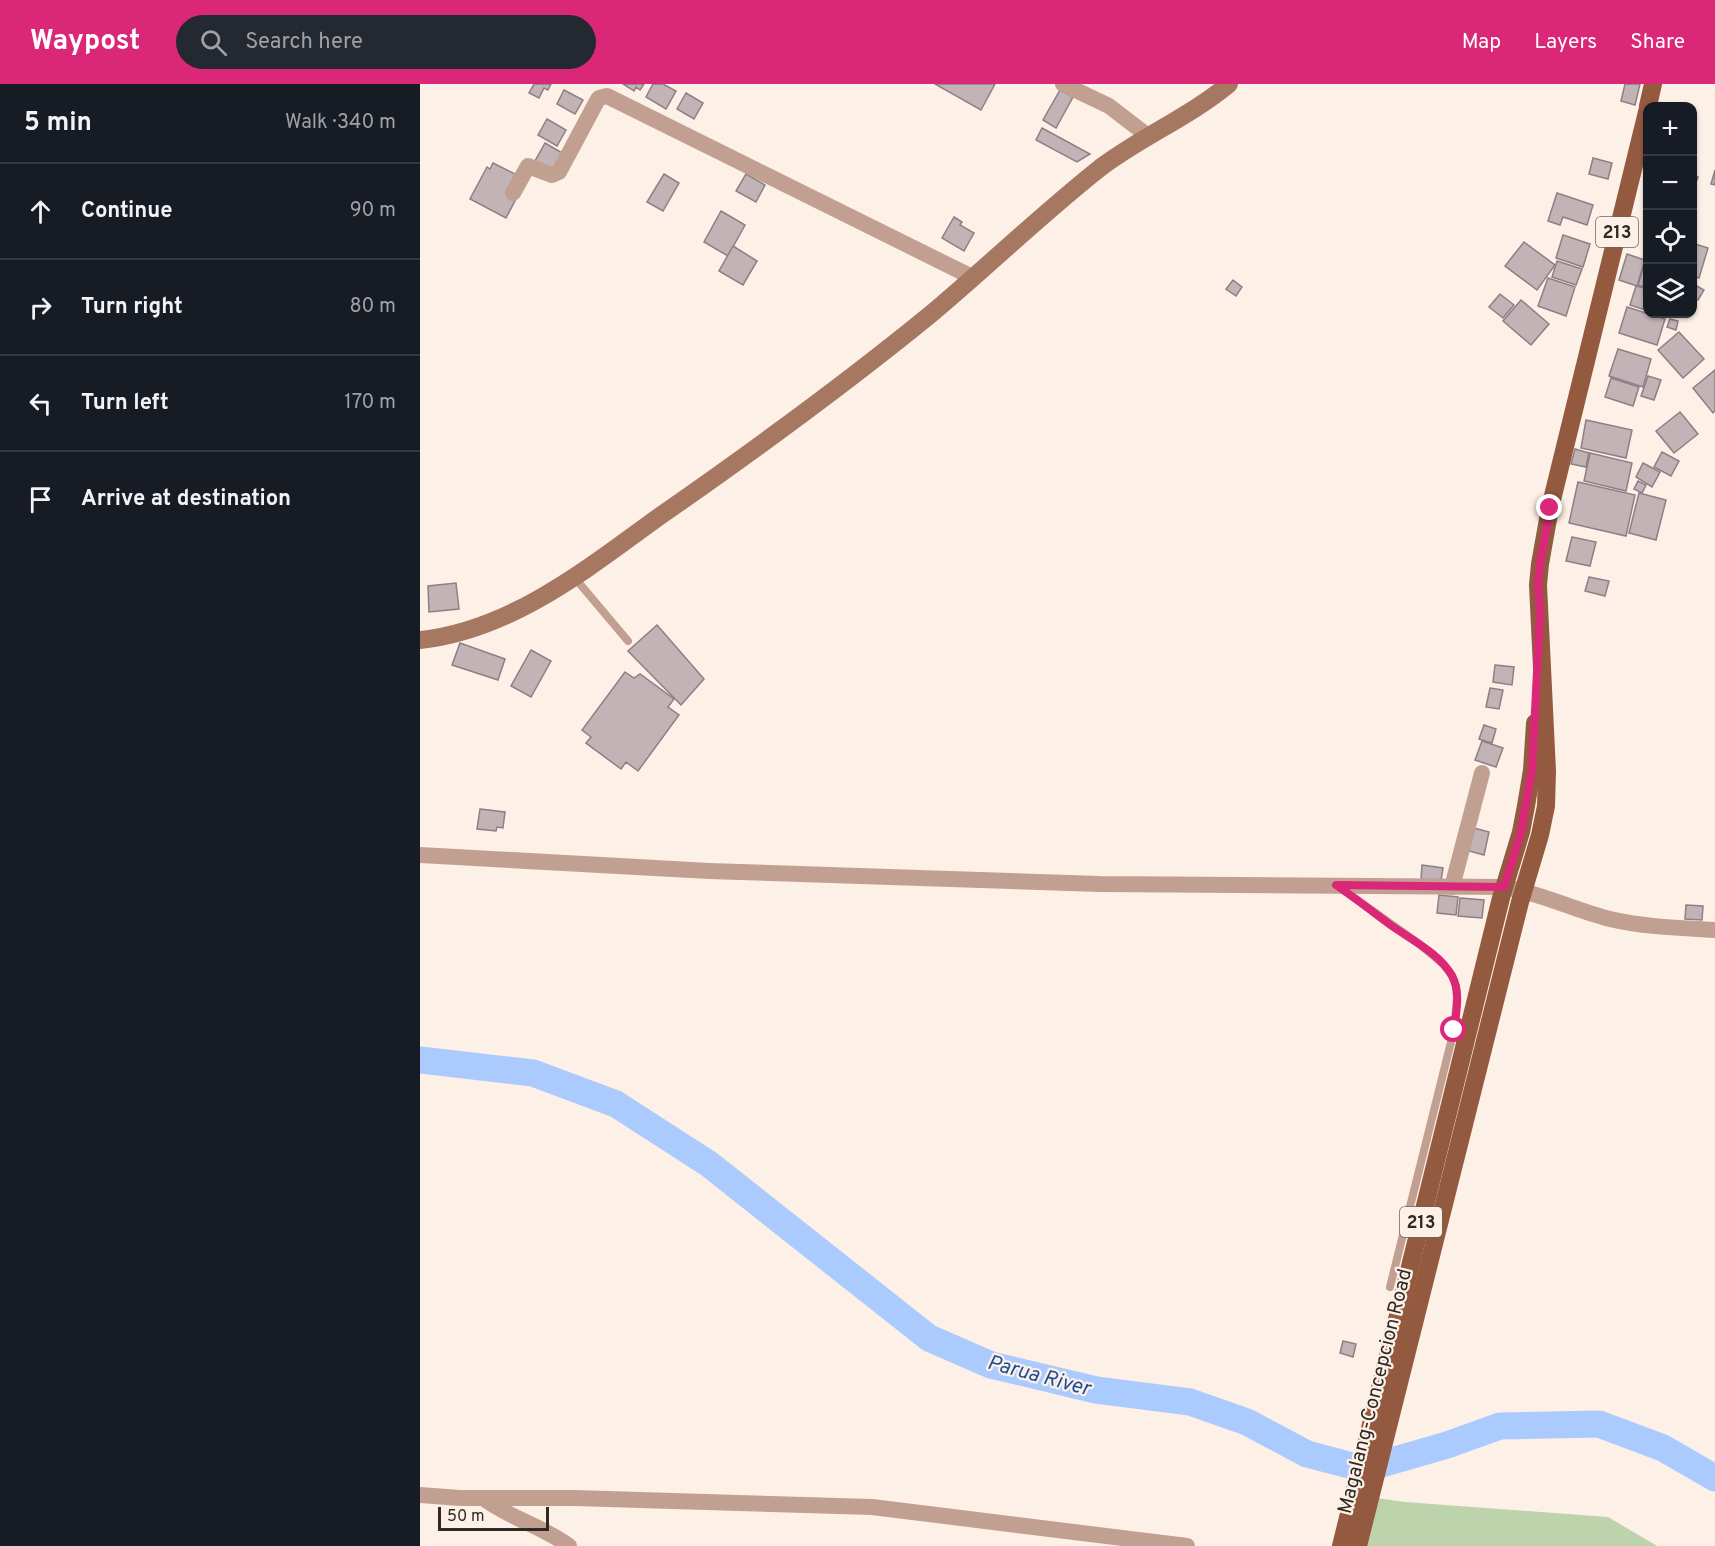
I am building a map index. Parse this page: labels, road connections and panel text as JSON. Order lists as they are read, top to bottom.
{
  "streets": {
    "main road": ["213", "Magalang-Concepcion Road"]
  },
  "water": ["Parua River"],
  "scale_bar": "50 m",
  "page": {
    "header": "Waypost",
    "search": "Search here",
    "nav": ["Map", "Layers", "Share"],
    "heading": ["5 min", "Walk · 340 m"],
    "map_buttons": ["+", "−"],
    "list": [
      ["Continue", "90 m"],
      ["Turn right", "80 m"],
      ["Turn left", "170 m"],
      "Arrive at destination"
    ],
    "scale": "50 m"
  }
}
